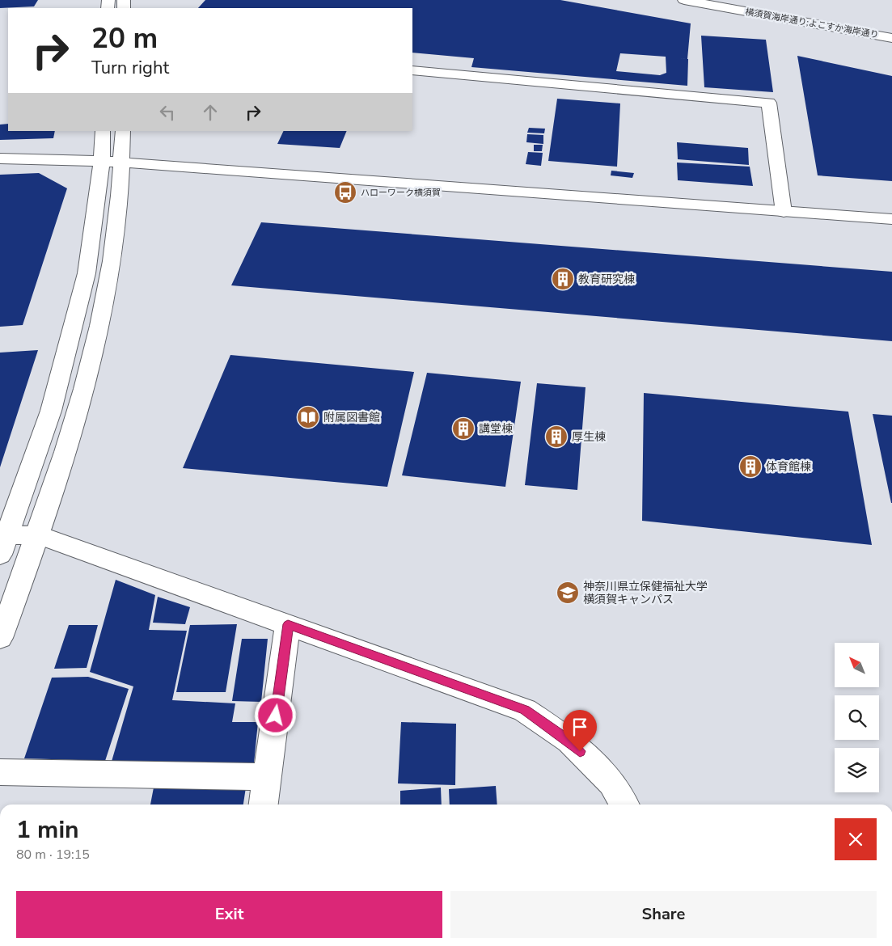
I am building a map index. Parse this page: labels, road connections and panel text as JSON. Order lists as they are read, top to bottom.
{
  "streets": {
    "street": ["横須賀海岸通り;よこすか海岸通り"]
  },
  "places": {
    "bus stop": ["ハローワーク横須賀"],
    "building": [
      "教育研究棟",
      "講堂棟",
      "厚生棟",
      "体育館棟"
    ],
    "library": ["附属図書館"],
    "school or university": ["神奈川県立保健福祉大学 横須賀キャンパス"]
  },
  "north": "top left",
  "page": {
    "turn": ["20 m", "Turn right"],
    "heading": ["1 min", "80 m · 19:15"],
    "buttons": ["Exit", "Share"]
  }
}
